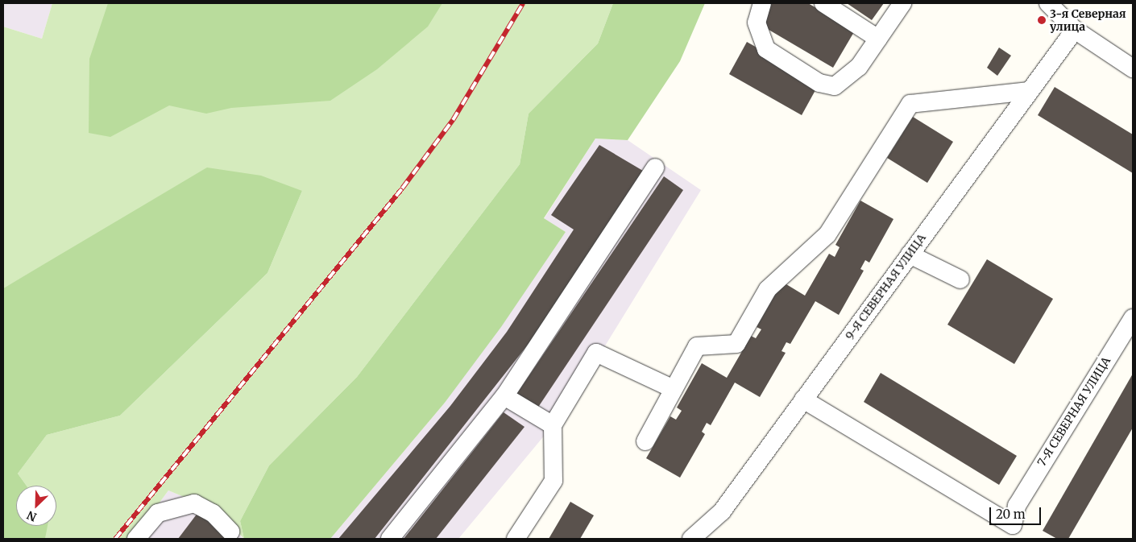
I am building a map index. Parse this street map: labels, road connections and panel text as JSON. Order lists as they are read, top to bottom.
{
  "streets": {
    "street": ["9-Я СЕВЕРНАЯ УЛИЦА", "7-Я СЕВЕРНАЯ УЛИЦА"]
  },
  "crossings": [
    ["9-Я СЕВЕРНАЯ УЛИЦА", "7-Я СЕВЕРНАЯ УЛИЦА"]
  ],
  "places": ["3-я Северная улица"],
  "scale_bar": "20 m",
  "north": "bottom left"
}
